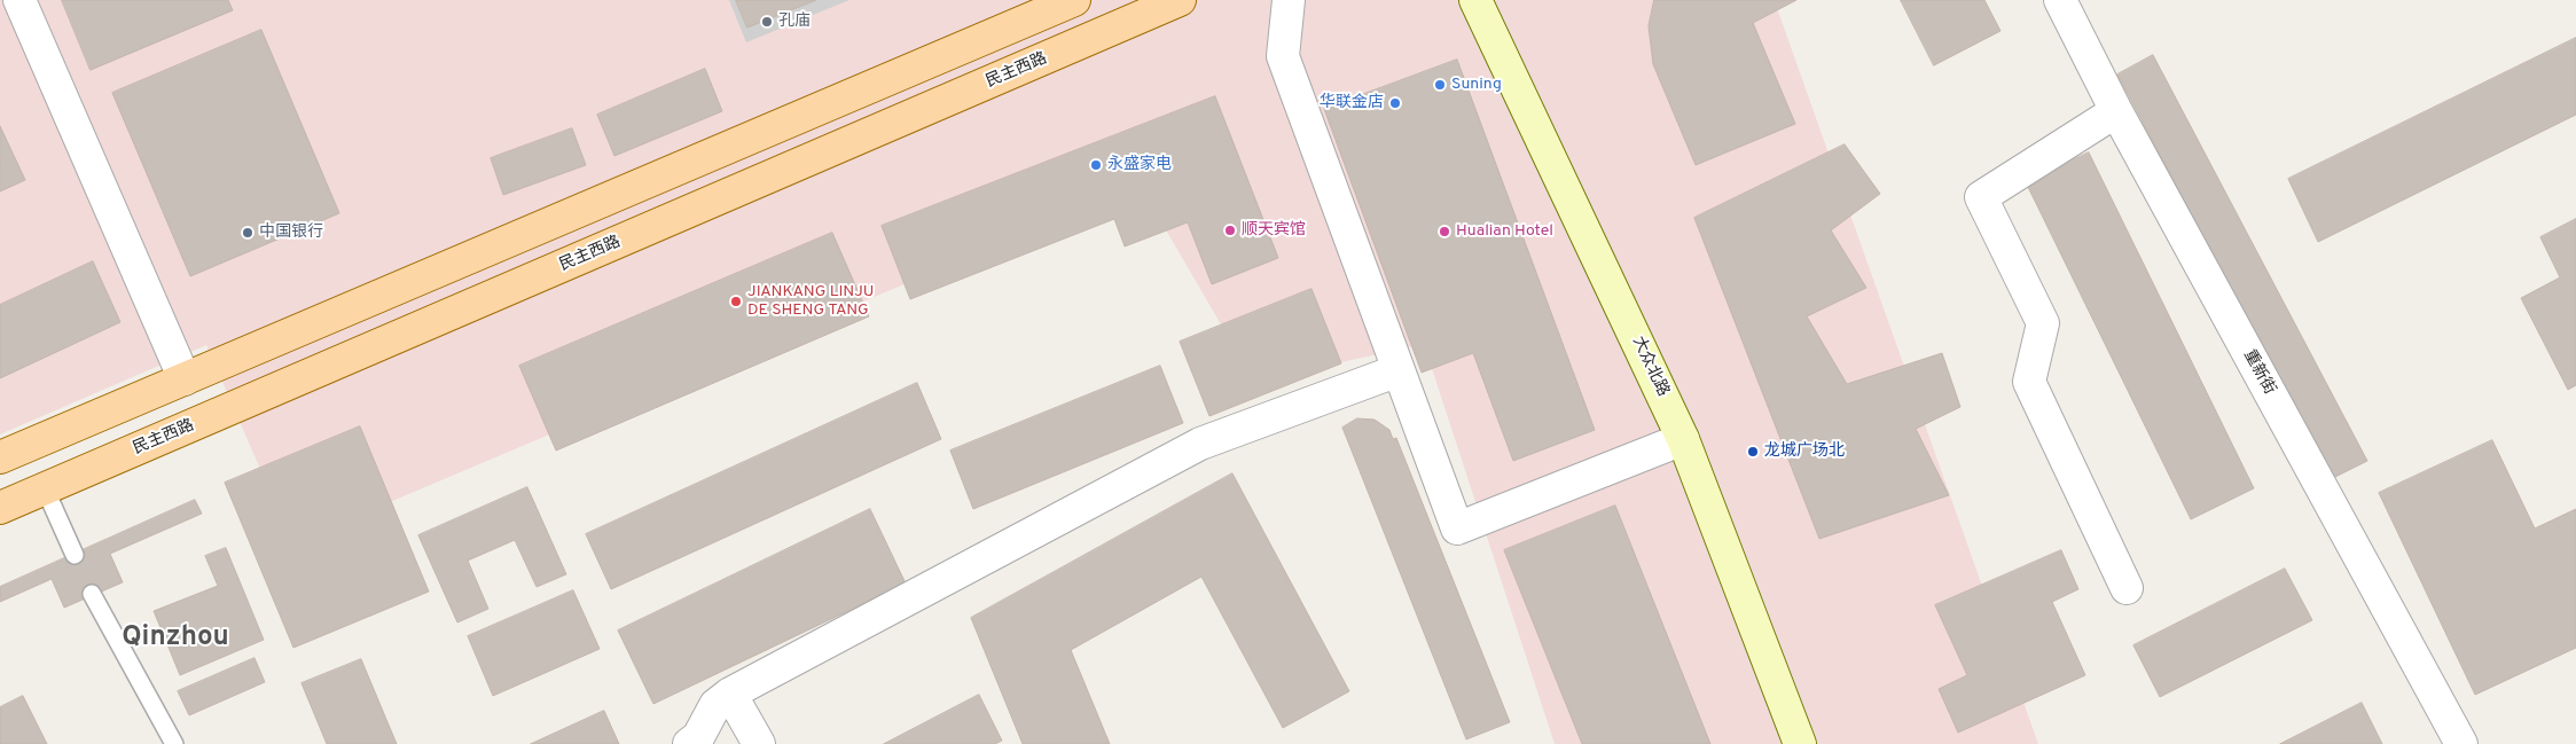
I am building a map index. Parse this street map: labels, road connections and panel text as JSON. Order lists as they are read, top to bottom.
{
  "streets": {
    "main road": ["民主西路", "大众北路"],
    "street": ["重新街"]
  },
  "districts": ["Qinzhou"],
  "places": [
    "孔庙",
    "Suning",
    "华联金店",
    "永盛家电",
    "顺天宾馆",
    "Hualian Hotel",
    "中国银行",
    "JIANKANG LINJU DE SHENG TANG",
    "龙城广场北"
  ]
}
